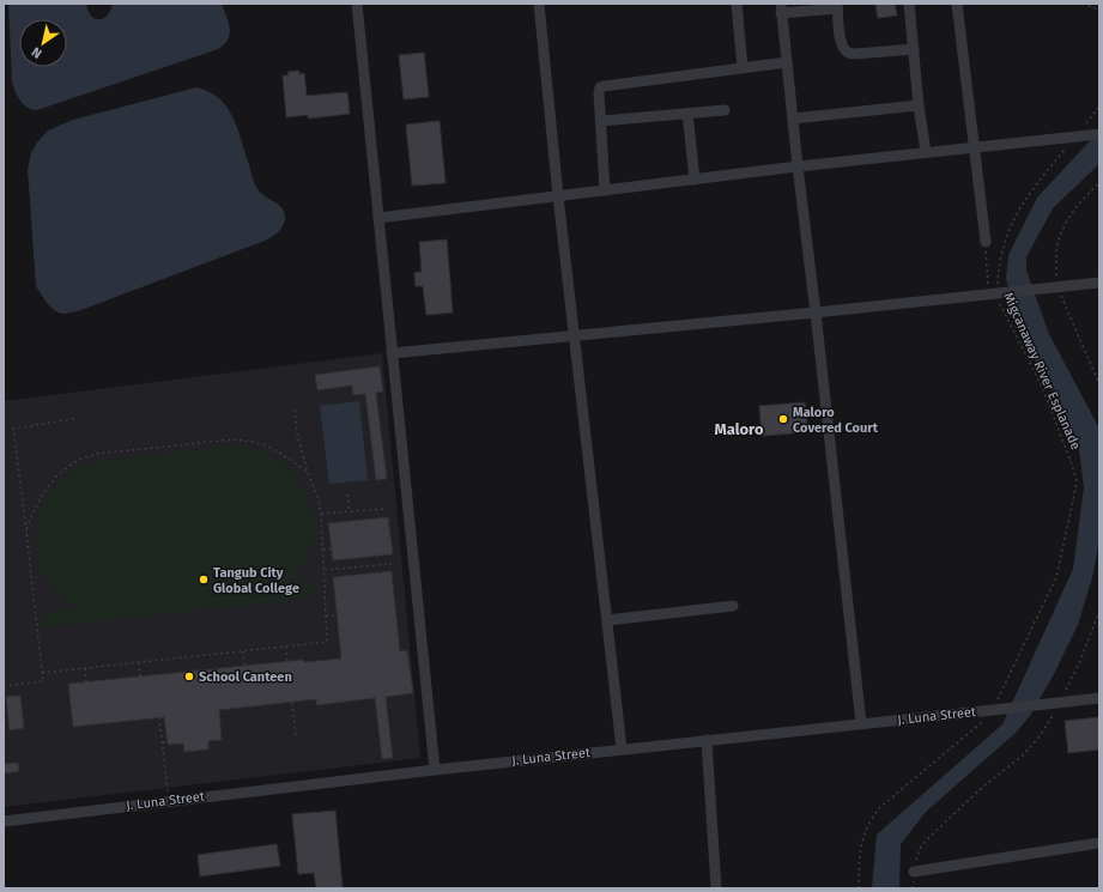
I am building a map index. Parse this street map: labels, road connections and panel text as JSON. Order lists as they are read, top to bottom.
{
  "streets": {
    "street": ["J. Luna Street"],
    "path": ["Migcanaway River Esplanade"]
  },
  "crossings": [
    ["Migcanaway River Esplanade", "J. Luna Street"]
  ],
  "districts": ["Maloro"],
  "places": ["Maloro Covered Court", "Tangub City Global College", "School Canteen"],
  "north": "bottom left"
}
